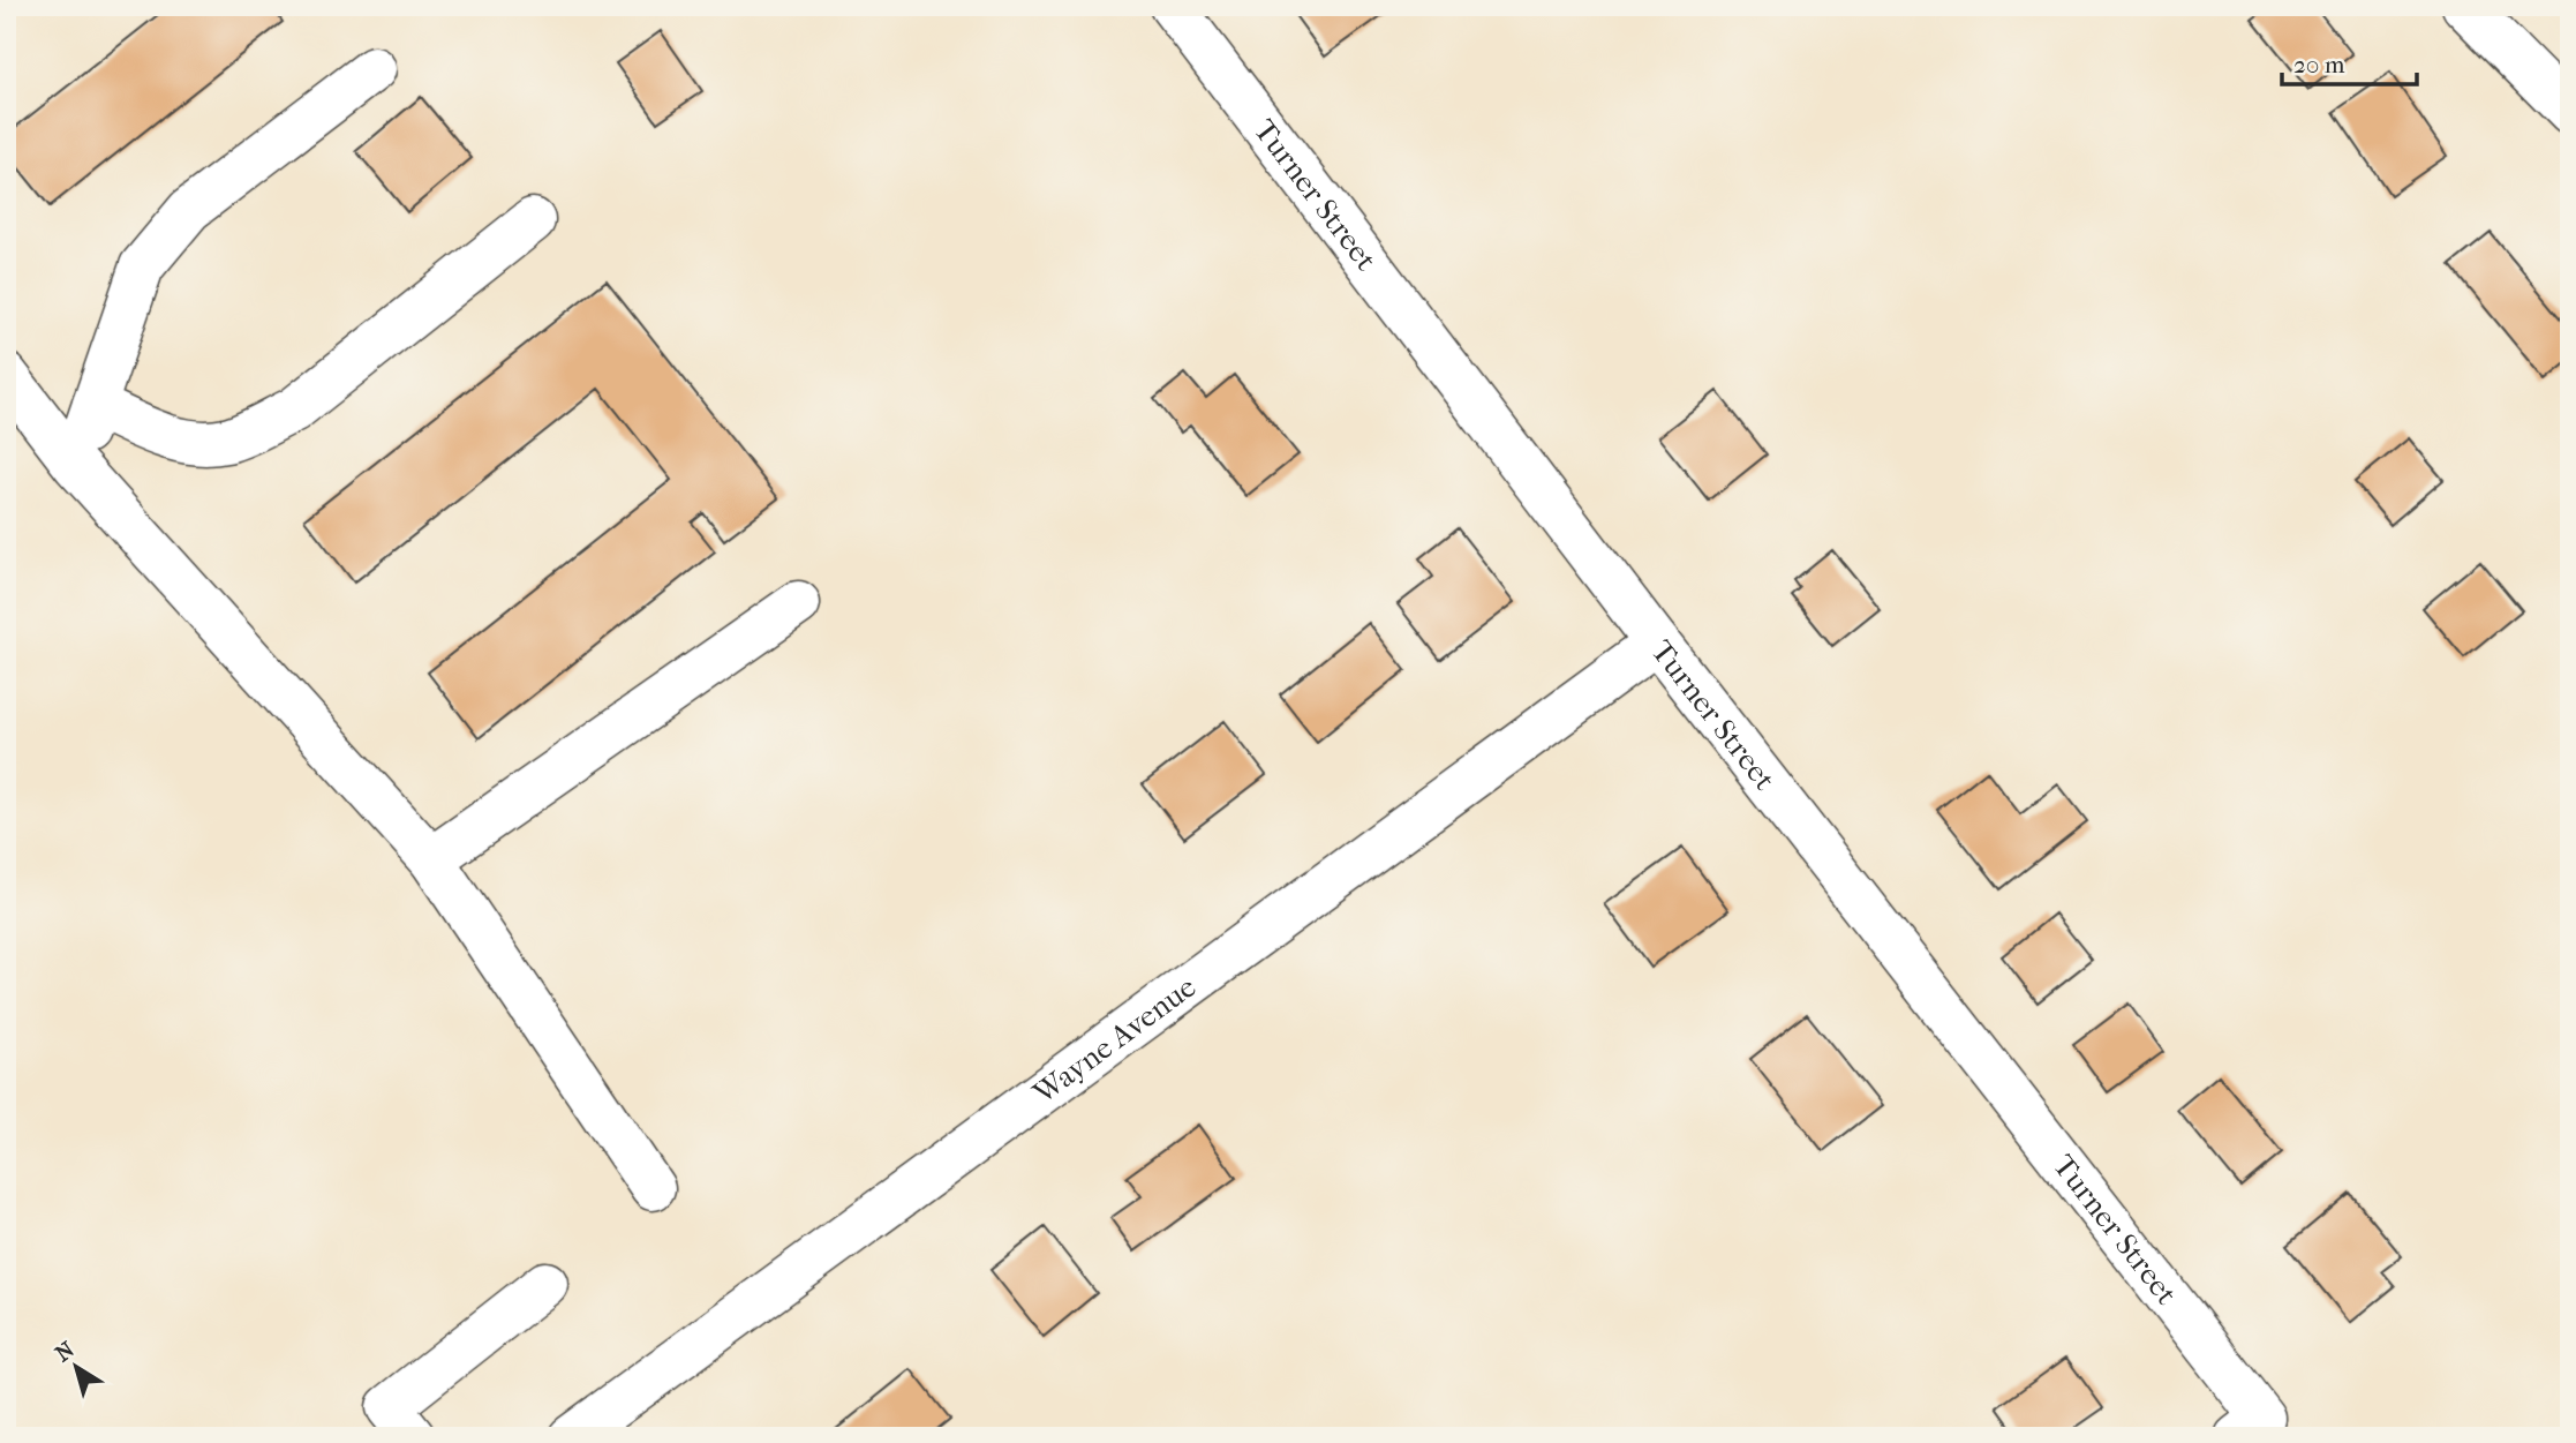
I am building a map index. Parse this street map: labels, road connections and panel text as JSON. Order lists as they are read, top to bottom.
{
  "streets": {
    "street": ["Turner Street", "Wayne Avenue"]
  },
  "crossings": [
    ["Turner Street", "Wayne Avenue"]
  ],
  "scale_bar": "20 m",
  "north": "top left"
}
